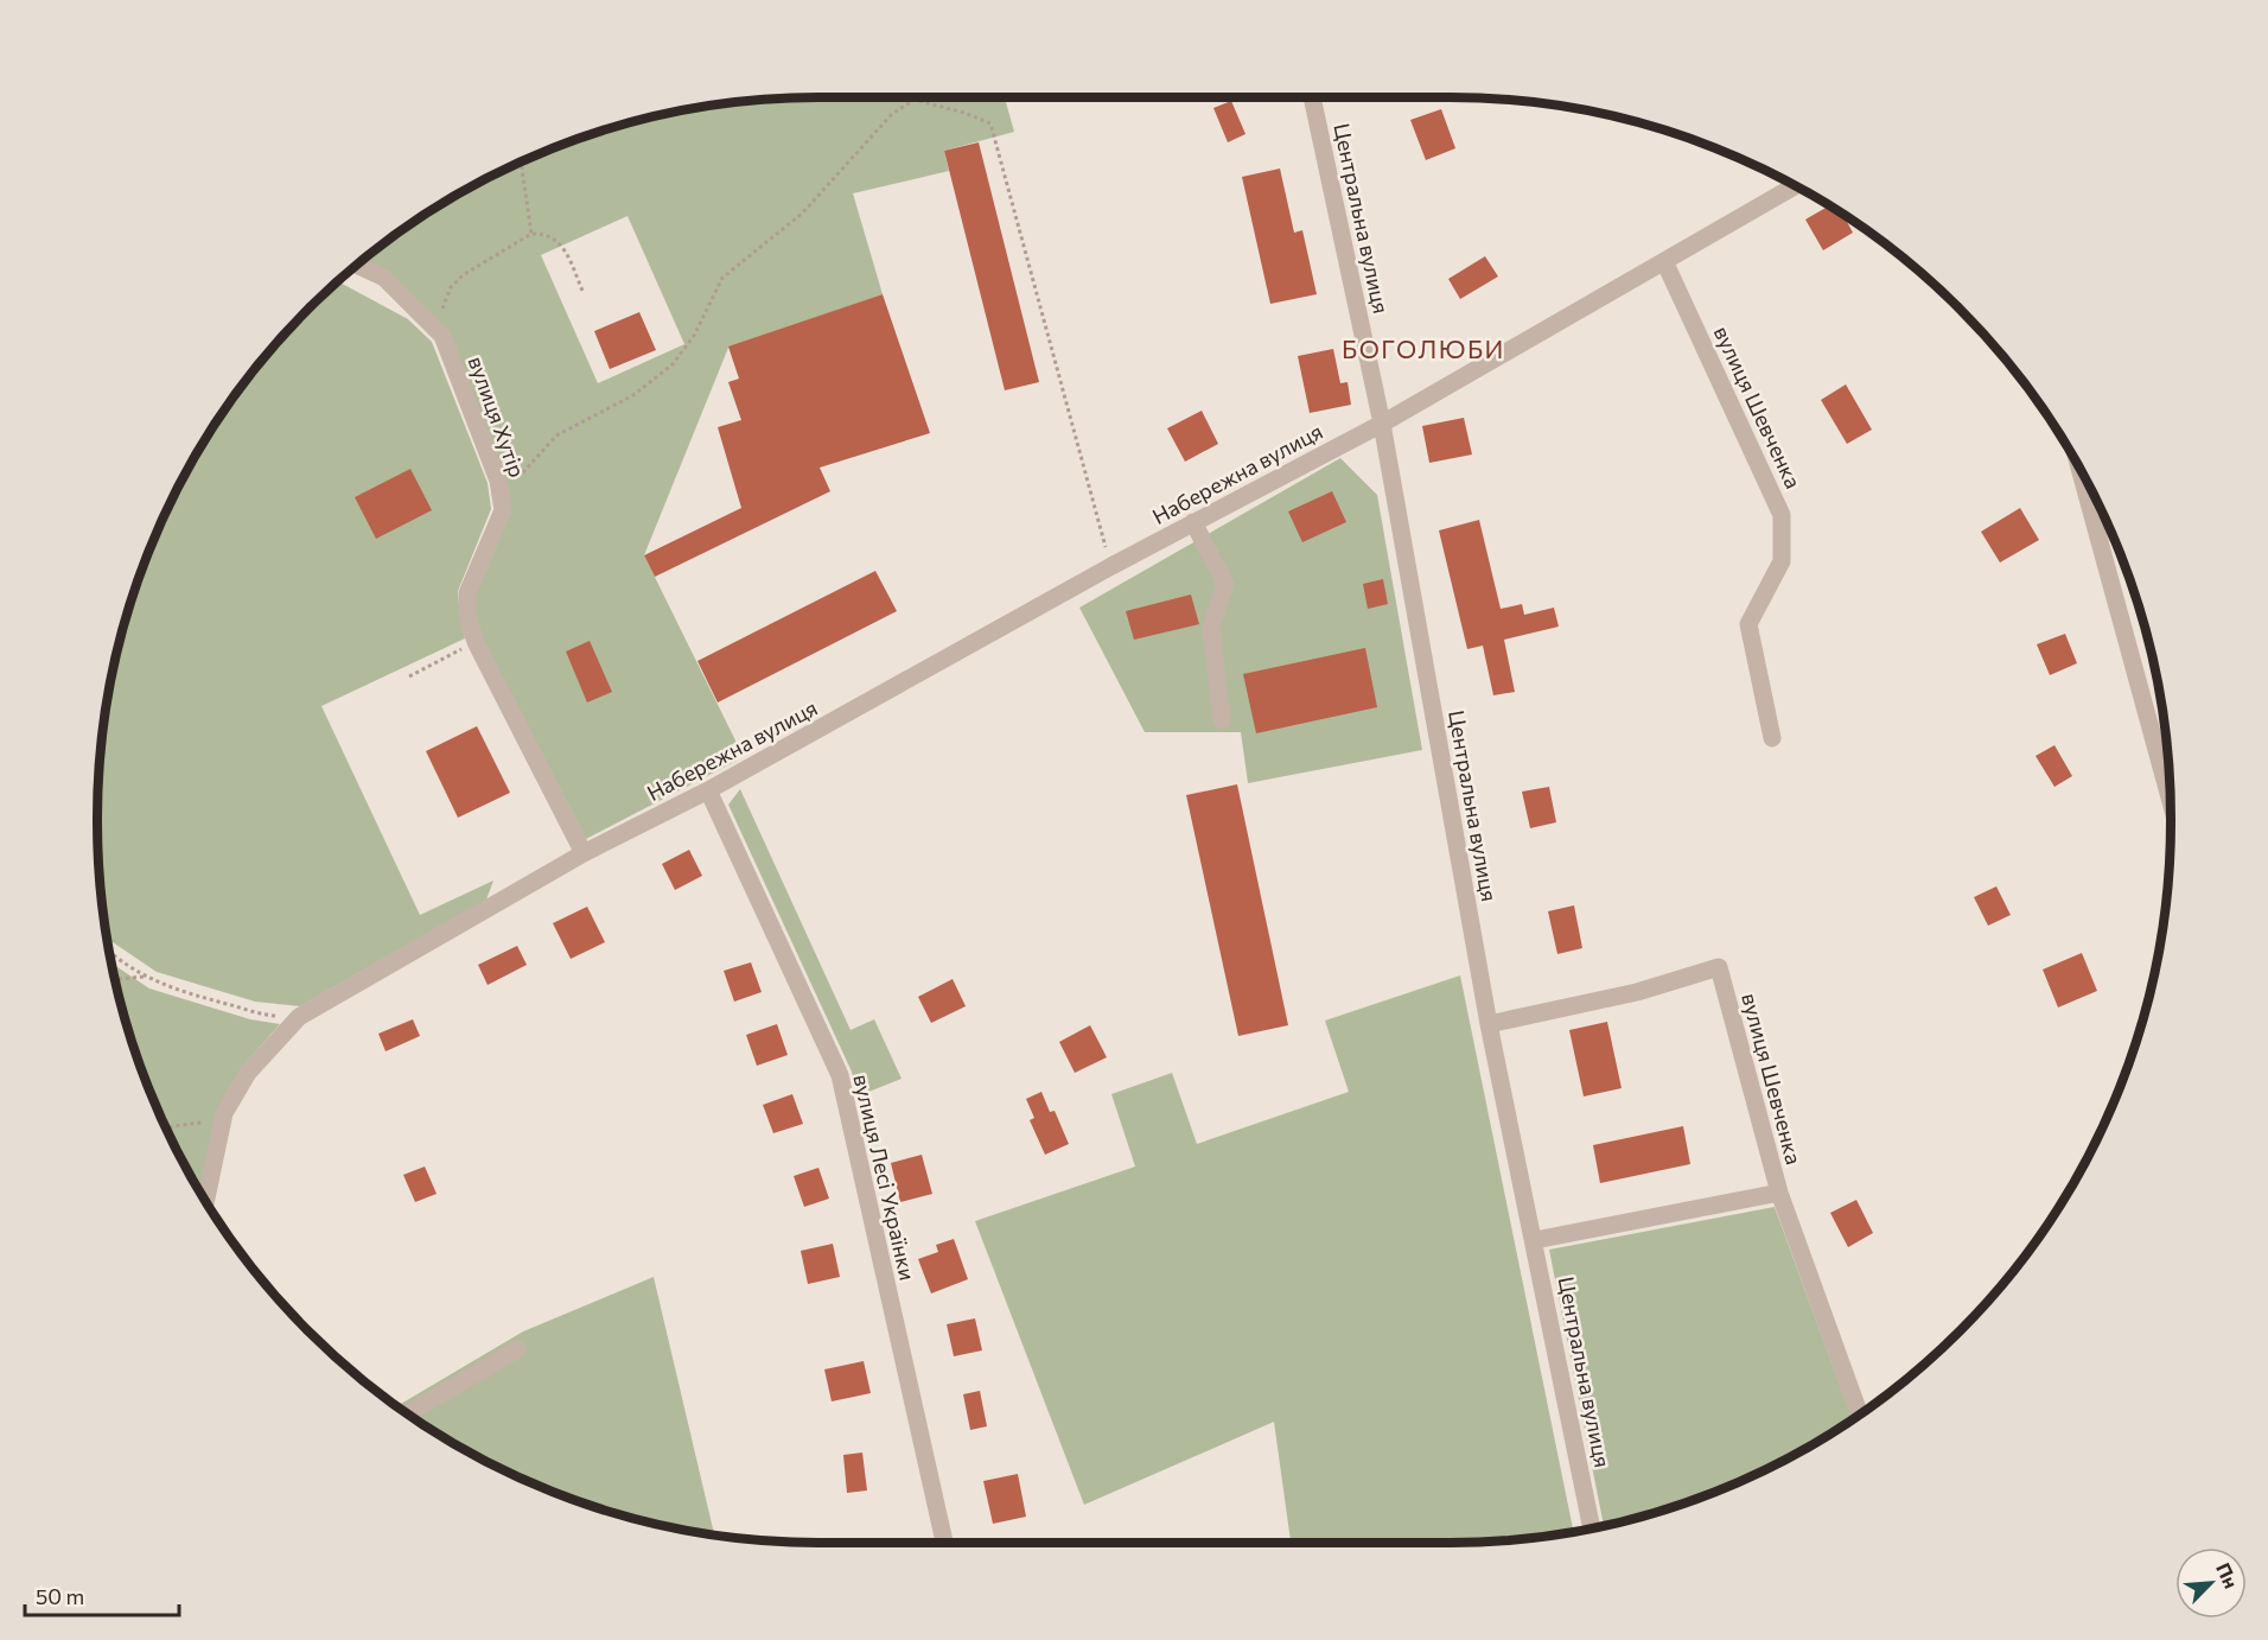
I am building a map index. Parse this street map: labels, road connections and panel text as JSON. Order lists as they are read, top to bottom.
{
  "streets": {
    "street": [
      "Центральна вулиця",
      "вулиця Шевченка",
      "вулиця Хутір",
      "Набережна вулиця",
      "вулиця Лесі Українки"
    ]
  },
  "crossings": [
    ["Центральна вулиця", "вулиця Шевченка"],
    ["Центральна вулиця", "Набережна вулиця"],
    ["вулиця Хутір", "Набережна вулиця"],
    ["Набережна вулиця", "вулиця Лесі Українки"]
  ],
  "districts": ["БОГОЛЮБИ"],
  "scale_bar": "50 m",
  "north": "top right"
}
